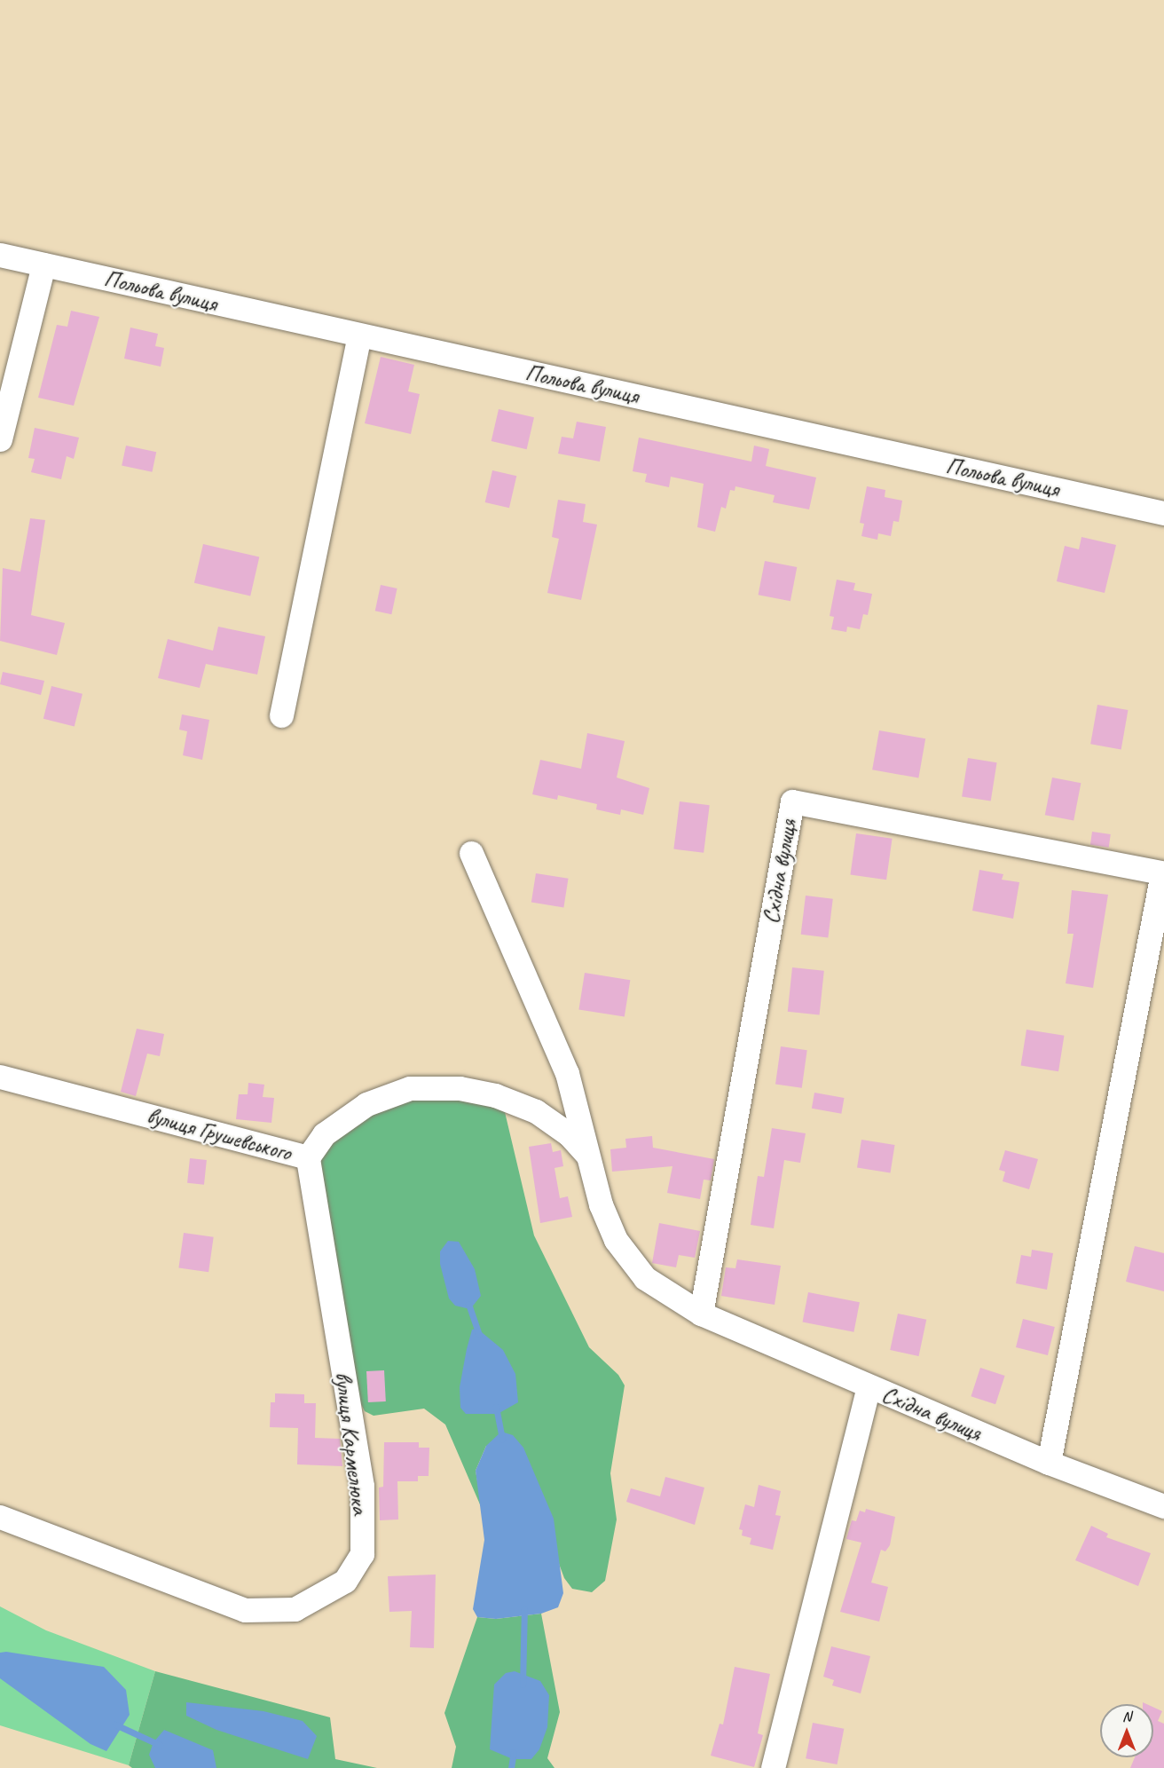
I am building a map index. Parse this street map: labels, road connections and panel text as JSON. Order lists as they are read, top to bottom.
{
  "streets": {
    "street": [
      "Польова вулиця",
      "Східна вулиця",
      "вулиця Грушевського",
      "вулиця Кармелюка"
    ]
  },
  "crossings": [
    ["Східна вулиця", "вулиця Грушевського"],
    ["вулиця Грушевського", "вулиця Кармелюка"]
  ],
  "north": "top"
}
